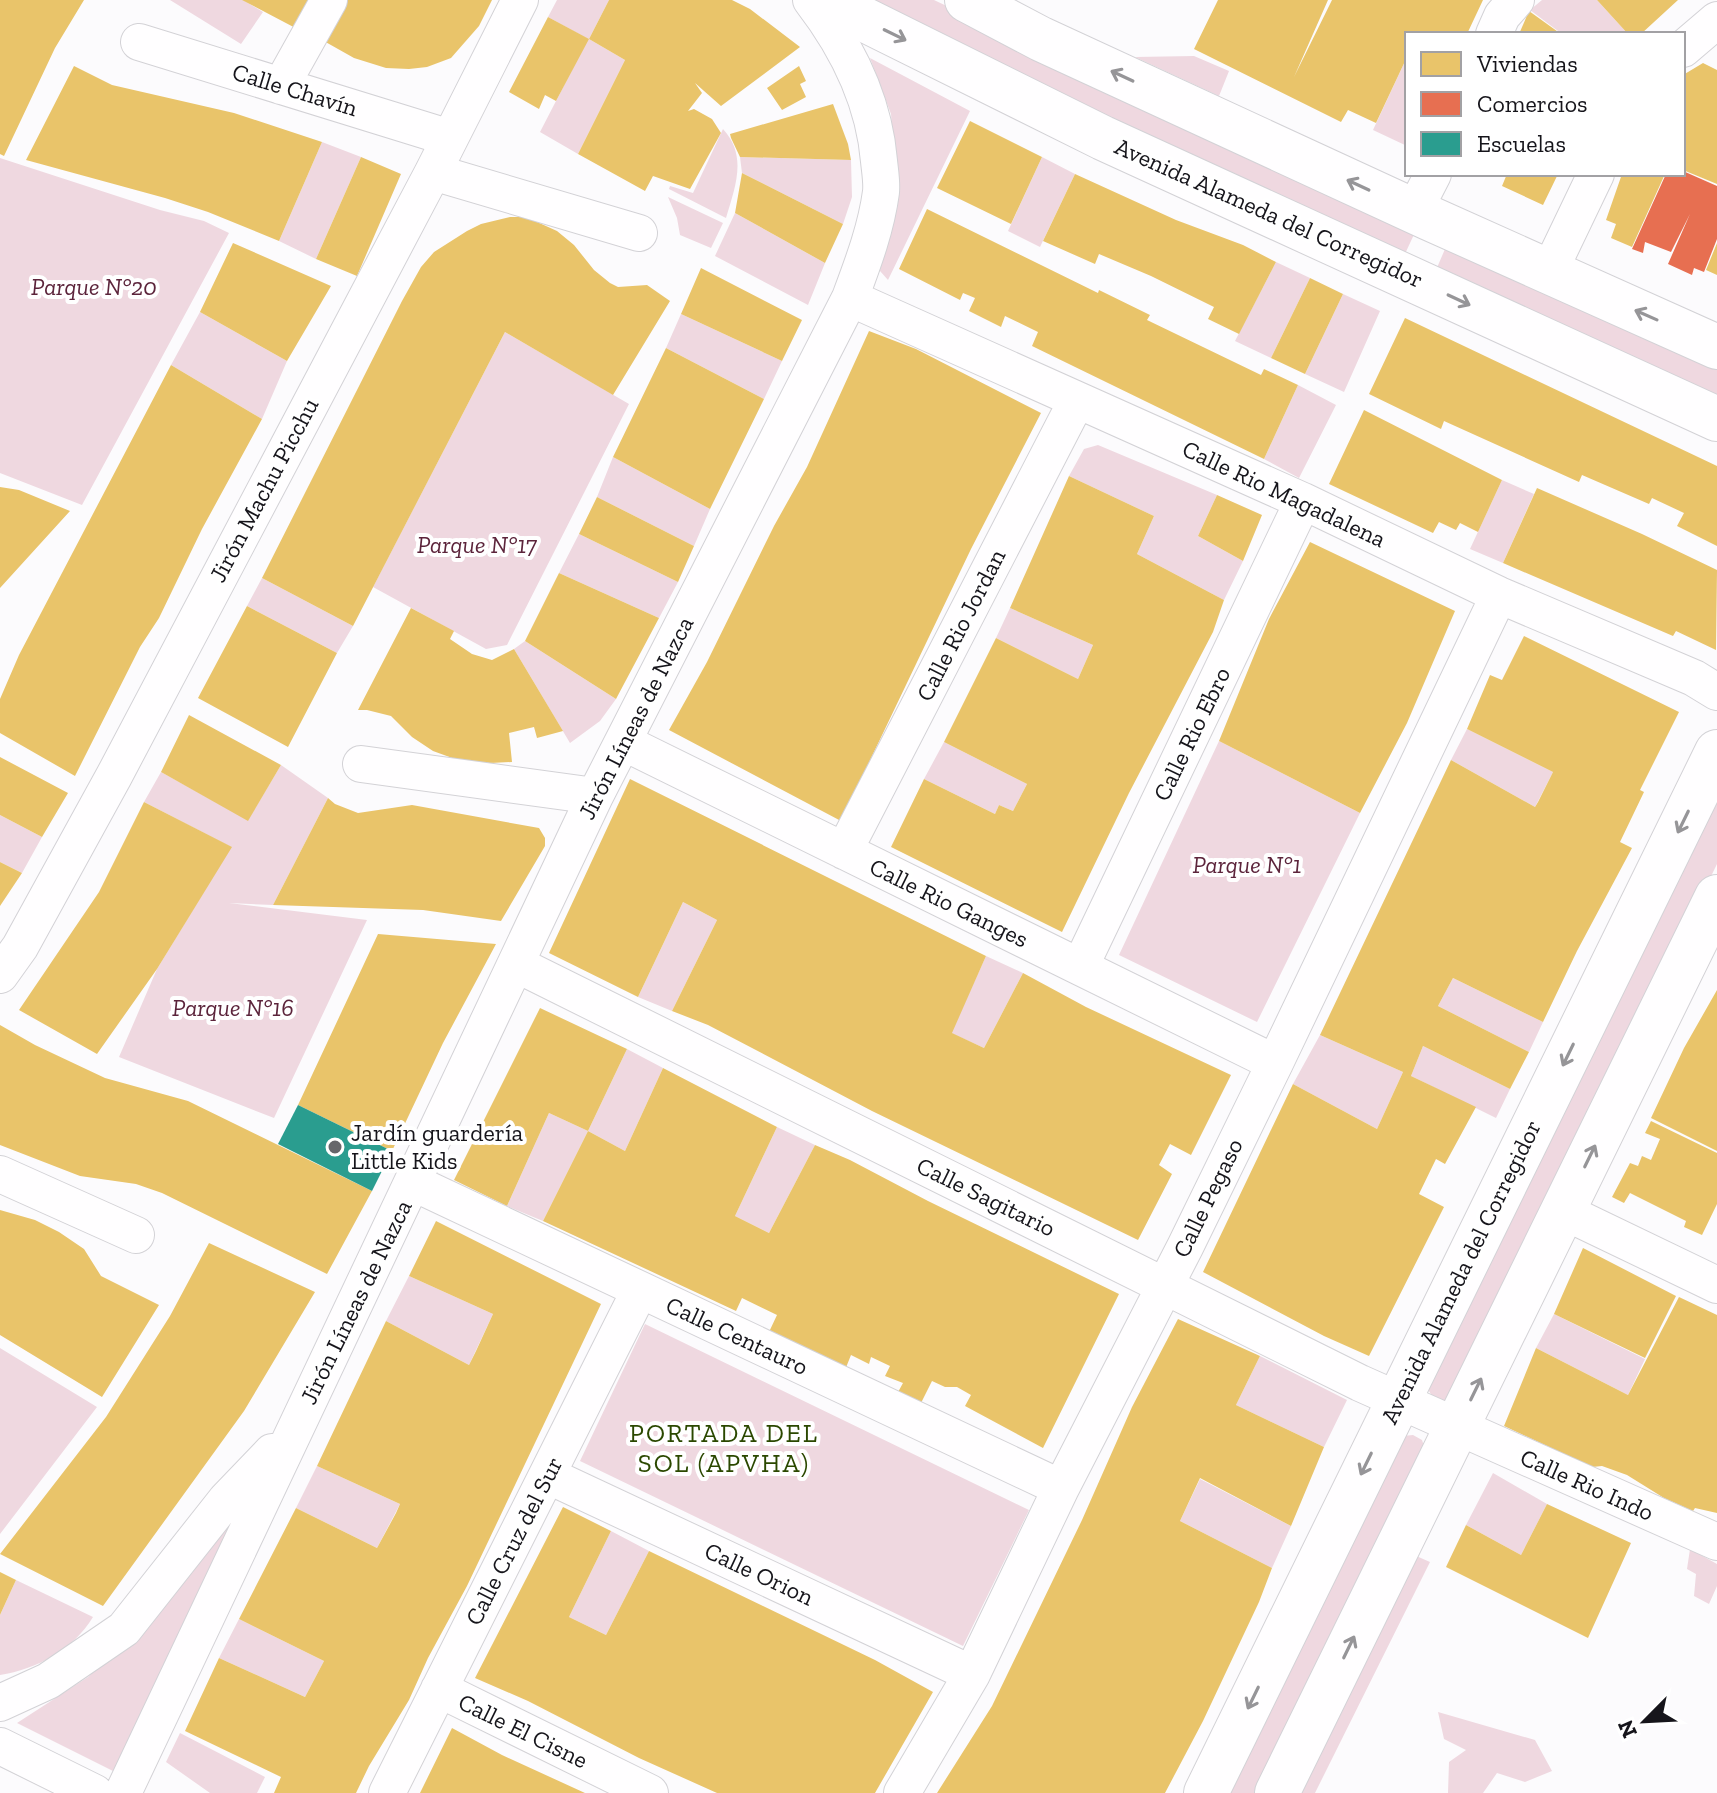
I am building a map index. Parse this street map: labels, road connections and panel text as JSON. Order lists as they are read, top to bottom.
{
  "streets": {
    "main road": ["Avenida Alameda del Corregidor"],
    "street": [
      "Calle Chavín",
      "Jirón Machu Picchu",
      "Calle Rio Magadalena",
      "Calle Rio Jordan",
      "Jirón Líneas de Nazca",
      "Calle Rio Ebro",
      "Calle Rio Ganges",
      "Calle Sagitario",
      "Calle Pegaso",
      "Calle Centauro",
      "Calle Rio Indo",
      "Calle Cruz del Sur",
      "Calle Orion",
      "Calle El Cisne"
    ]
  },
  "crossings": [
    ["Calle Chavín", "Jirón Machu Picchu"],
    ["Avenida Alameda del Corregidor", "Calle Sagitario"],
    ["Calle Rio Magadalena", "Calle Rio Jordan"],
    ["Calle Rio Magadalena", "Jirón Líneas de Nazca"],
    ["Calle Rio Magadalena", "Calle Rio Ebro"],
    ["Calle Rio Magadalena", "Calle Pegaso"],
    ["Calle Rio Jordan", "Calle Rio Ganges"],
    ["Jirón Líneas de Nazca", "Calle Rio Ganges"],
    ["Jirón Líneas de Nazca", "Calle Sagitario"],
    ["Jirón Líneas de Nazca", "Calle Centauro"],
    ["Calle Rio Ebro", "Calle Rio Ganges"],
    ["Calle Rio Ganges", "Calle Pegaso"],
    ["Calle Sagitario", "Calle Pegaso"],
    ["Calle Sagitario", "Calle Rio Indo"],
    ["Calle Pegaso", "Calle Centauro"],
    ["Calle Pegaso", "Calle Orion"],
    ["Calle Centauro", "Calle Cruz del Sur"],
    ["Calle Cruz del Sur", "Calle Orion"],
    ["Calle Cruz del Sur", "Calle El Cisne"]
  ],
  "districts": ["PORTADA DEL SOL (APVHA)"],
  "parks": [
    "Parque N°20",
    "Parque N°17",
    "Parque N°1",
    "Parque N°16"
  ],
  "places": ["Jardín guardería Little Kids"],
  "legend": ["Viviendas", "Comercios", "Escuelas"],
  "north": "bottom left"
}
